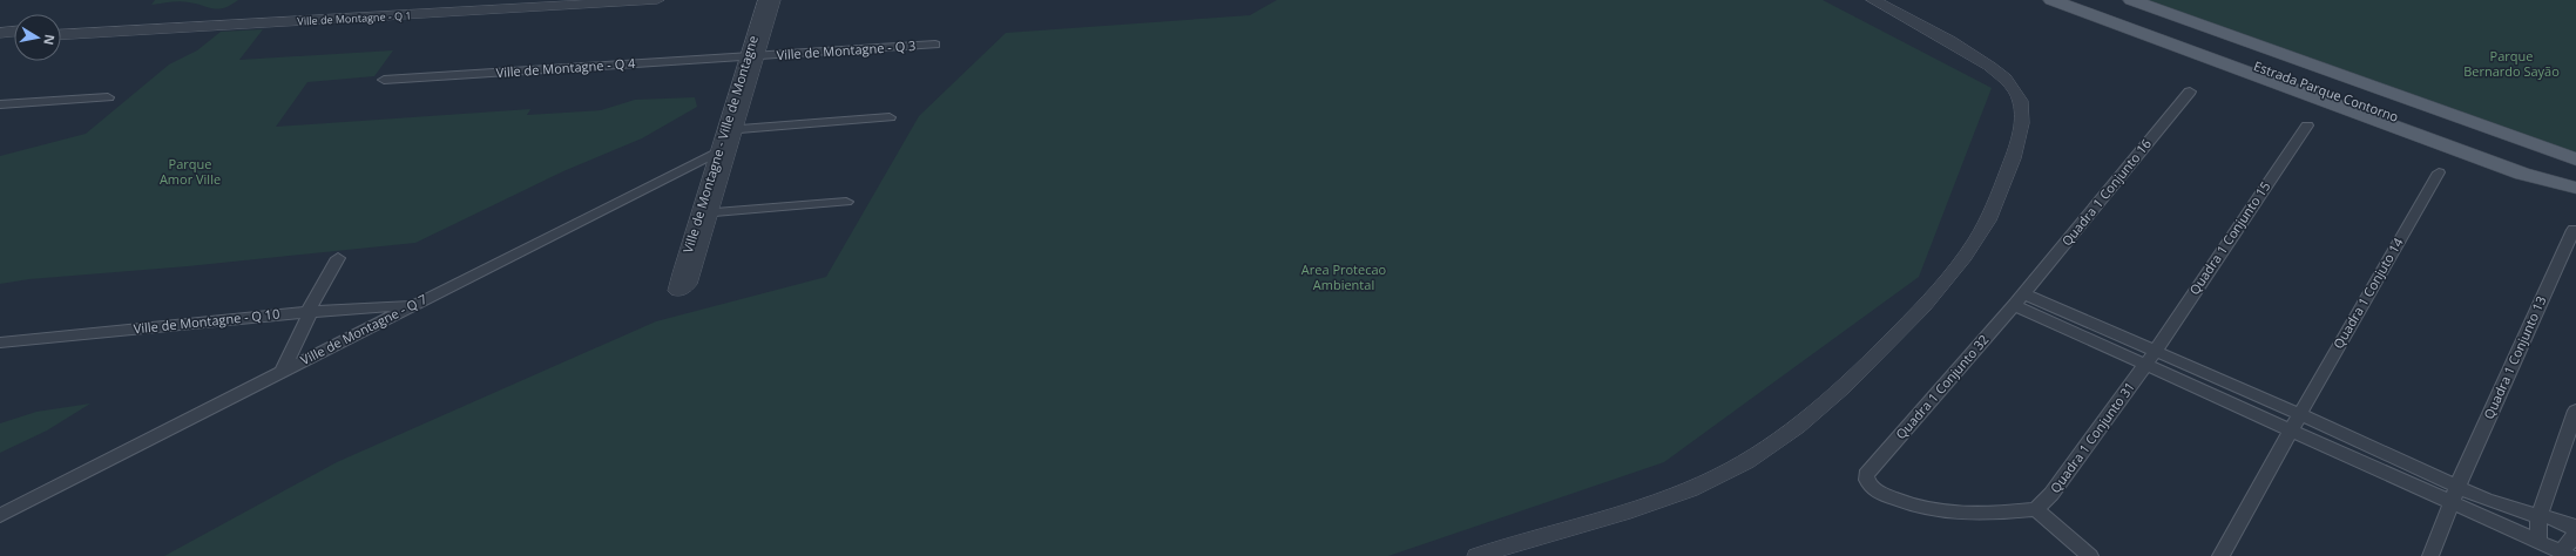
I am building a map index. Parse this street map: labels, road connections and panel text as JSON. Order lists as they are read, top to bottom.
{
  "streets": {
    "main road": ["Estrada Parque Contorno"],
    "street": [
      "Ville de Montagne - Q 1",
      "Ville de Montagne - Q 3",
      "Ville de Montagne - Q 4",
      "Ville de Montagne - Ville de Montagne",
      "Quadra 1 Conjunto 16",
      "Quadra 1 Conjunto 15",
      "Quadra 1 Conjuto 14",
      "Ville de Montagne - Q 10",
      "Ville de Montagne - Q 7",
      "Quadra 1 Conjunto 13",
      "Quadra 1 Conjunto 32",
      "Quadra 1 Conjunto 31"
    ]
  },
  "crossings": [
    ["Ville de Montagne - Q 3", "Ville de Montagne - Q 4"],
    ["Ville de Montagne - Q 3", "Ville de Montagne - Ville de Montagne"],
    ["Ville de Montagne - Q 4", "Ville de Montagne - Ville de Montagne"],
    ["Ville de Montagne - Ville de Montagne", "Ville de Montagne - Q 7"],
    ["Quadra 1 Conjunto 16", "Quadra 1 Conjunto 32"],
    ["Quadra 1 Conjunto 15", "Quadra 1 Conjunto 31"],
    ["Ville de Montagne - Q 10", "Ville de Montagne - Q 7"],
    ["Quadra 1 Conjunto 32", "Quadra 1 Conjunto 31"]
  ],
  "parks": ["Parque Bernardo Sayão", "Parque Amor Ville", "Area Protecao Ambiental"],
  "north": "right"
}
